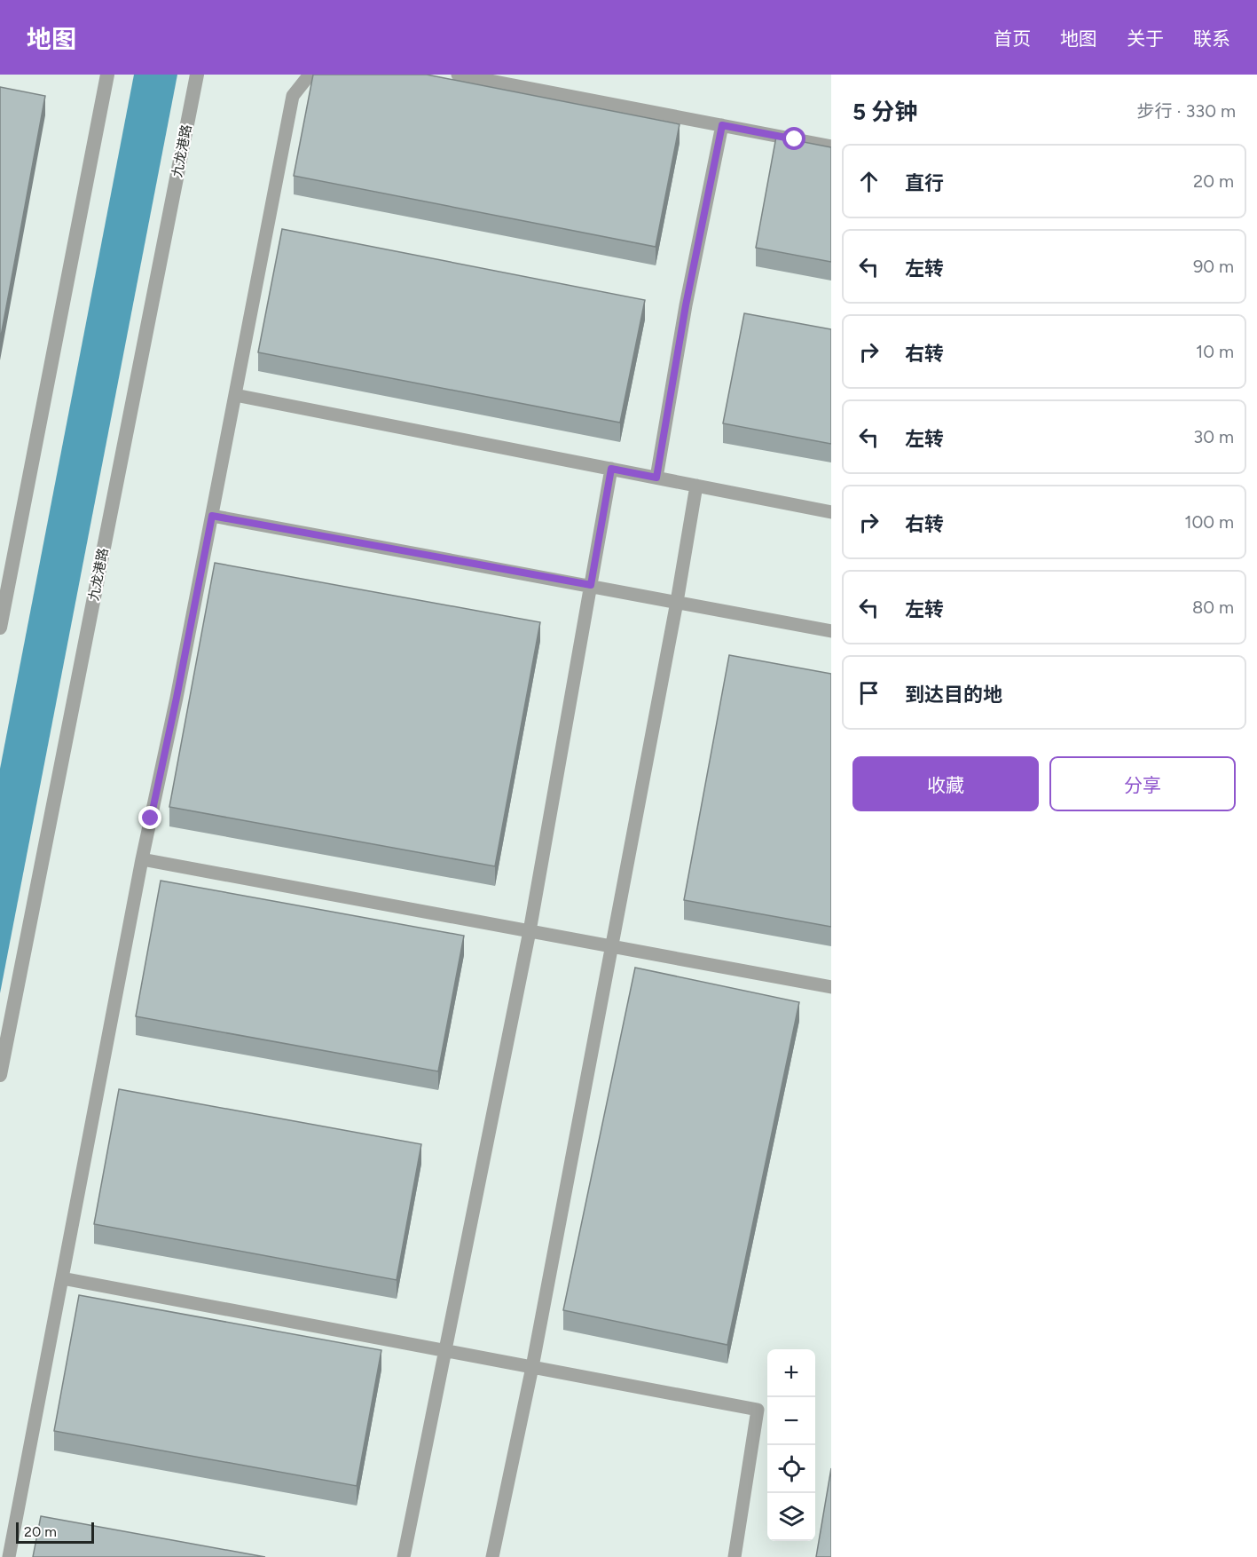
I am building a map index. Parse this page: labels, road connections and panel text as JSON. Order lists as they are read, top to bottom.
{
  "streets": {
    "street": ["九龙港路"]
  },
  "scale_bar": "20 m",
  "page": {
    "header": "地图",
    "nav": [
      "首页",
      "地图",
      "关于",
      "联系"
    ],
    "heading": ["5 分钟", "步行 · 330 m"],
    "list": [
      ["直行", "20 m"],
      ["左转", "90 m"],
      ["右转", "10 m"],
      ["左转", "30 m"],
      ["右转", "100 m"],
      ["左转", "80 m"],
      "到达目的地"
    ],
    "buttons": ["收藏", "分享"],
    "map_buttons": ["+", "−"],
    "scale": "20 m"
  }
}
